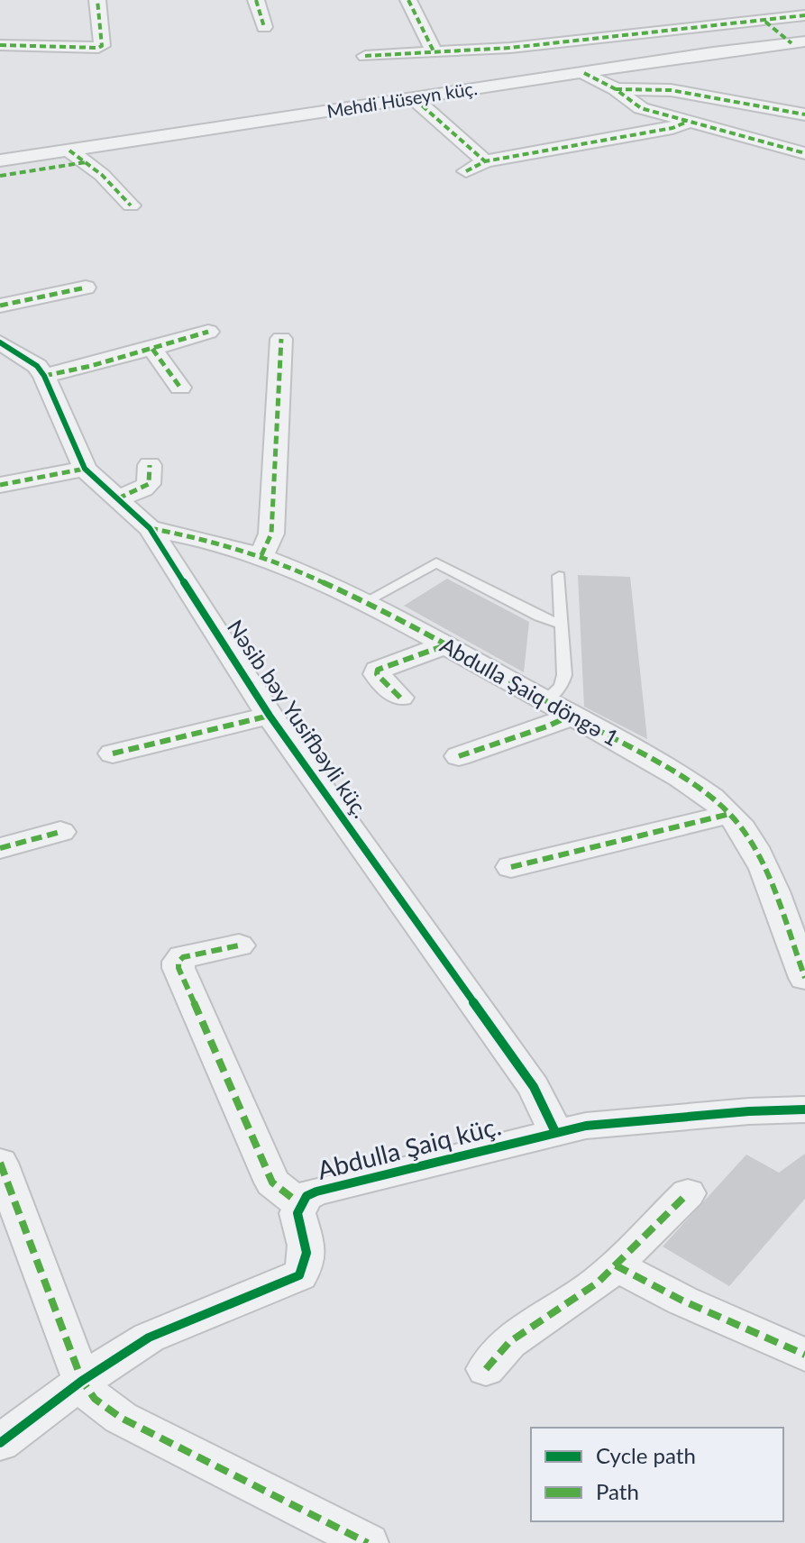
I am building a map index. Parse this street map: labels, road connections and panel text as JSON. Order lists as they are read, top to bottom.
{
  "streets": {
    "street": [
      "Mehdi Hüseyn küç.",
      "Abdulla Şaiq döngə 1",
      "Nəsib bəy Yusifbəyli küç.",
      "Abdulla Şaiq küç."
    ]
  },
  "crossings": [
    ["Abdulla Şaiq döngə 1", "Nəsib bəy Yusifbəyli küç."],
    ["Nəsib bəy Yusifbəyli küç.", "Abdulla Şaiq küç."]
  ],
  "legend": ["Cycle path", "Path"]
}
